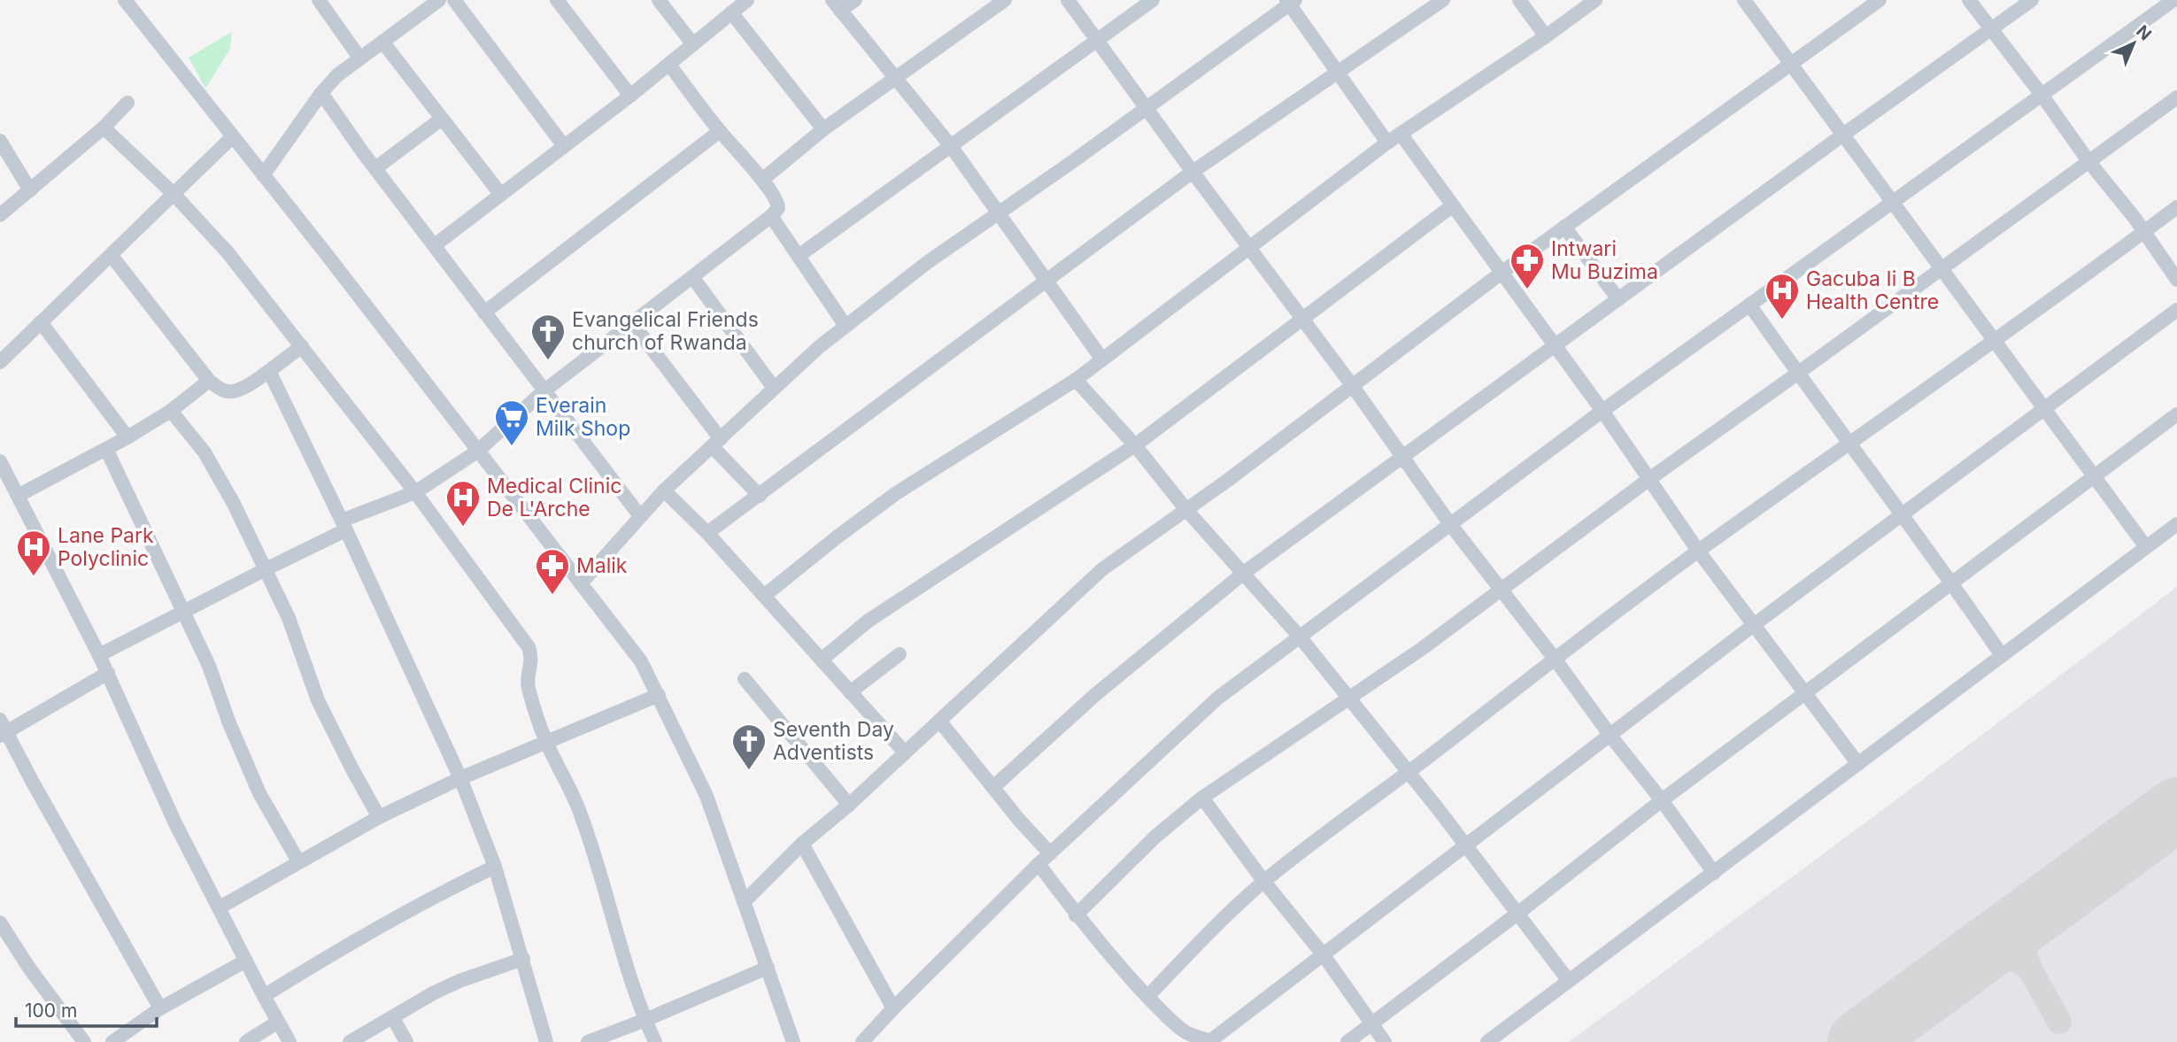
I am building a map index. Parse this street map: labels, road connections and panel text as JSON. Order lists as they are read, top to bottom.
{
  "places": {
    "pharmacy": ["Intwari Mu Buzima", "Malik"],
    "hospital": ["Gacuba Ii B Health Centre", "Medical Clinic De L'Arche", "Lane Park Polyclinic"],
    "church": ["Evangelical Friends church of Rwanda", "Seventh Day Adventists"],
    "supermarket": ["Everain Milk Shop"]
  },
  "scale_bar": "100 m",
  "north": "top right"
}
